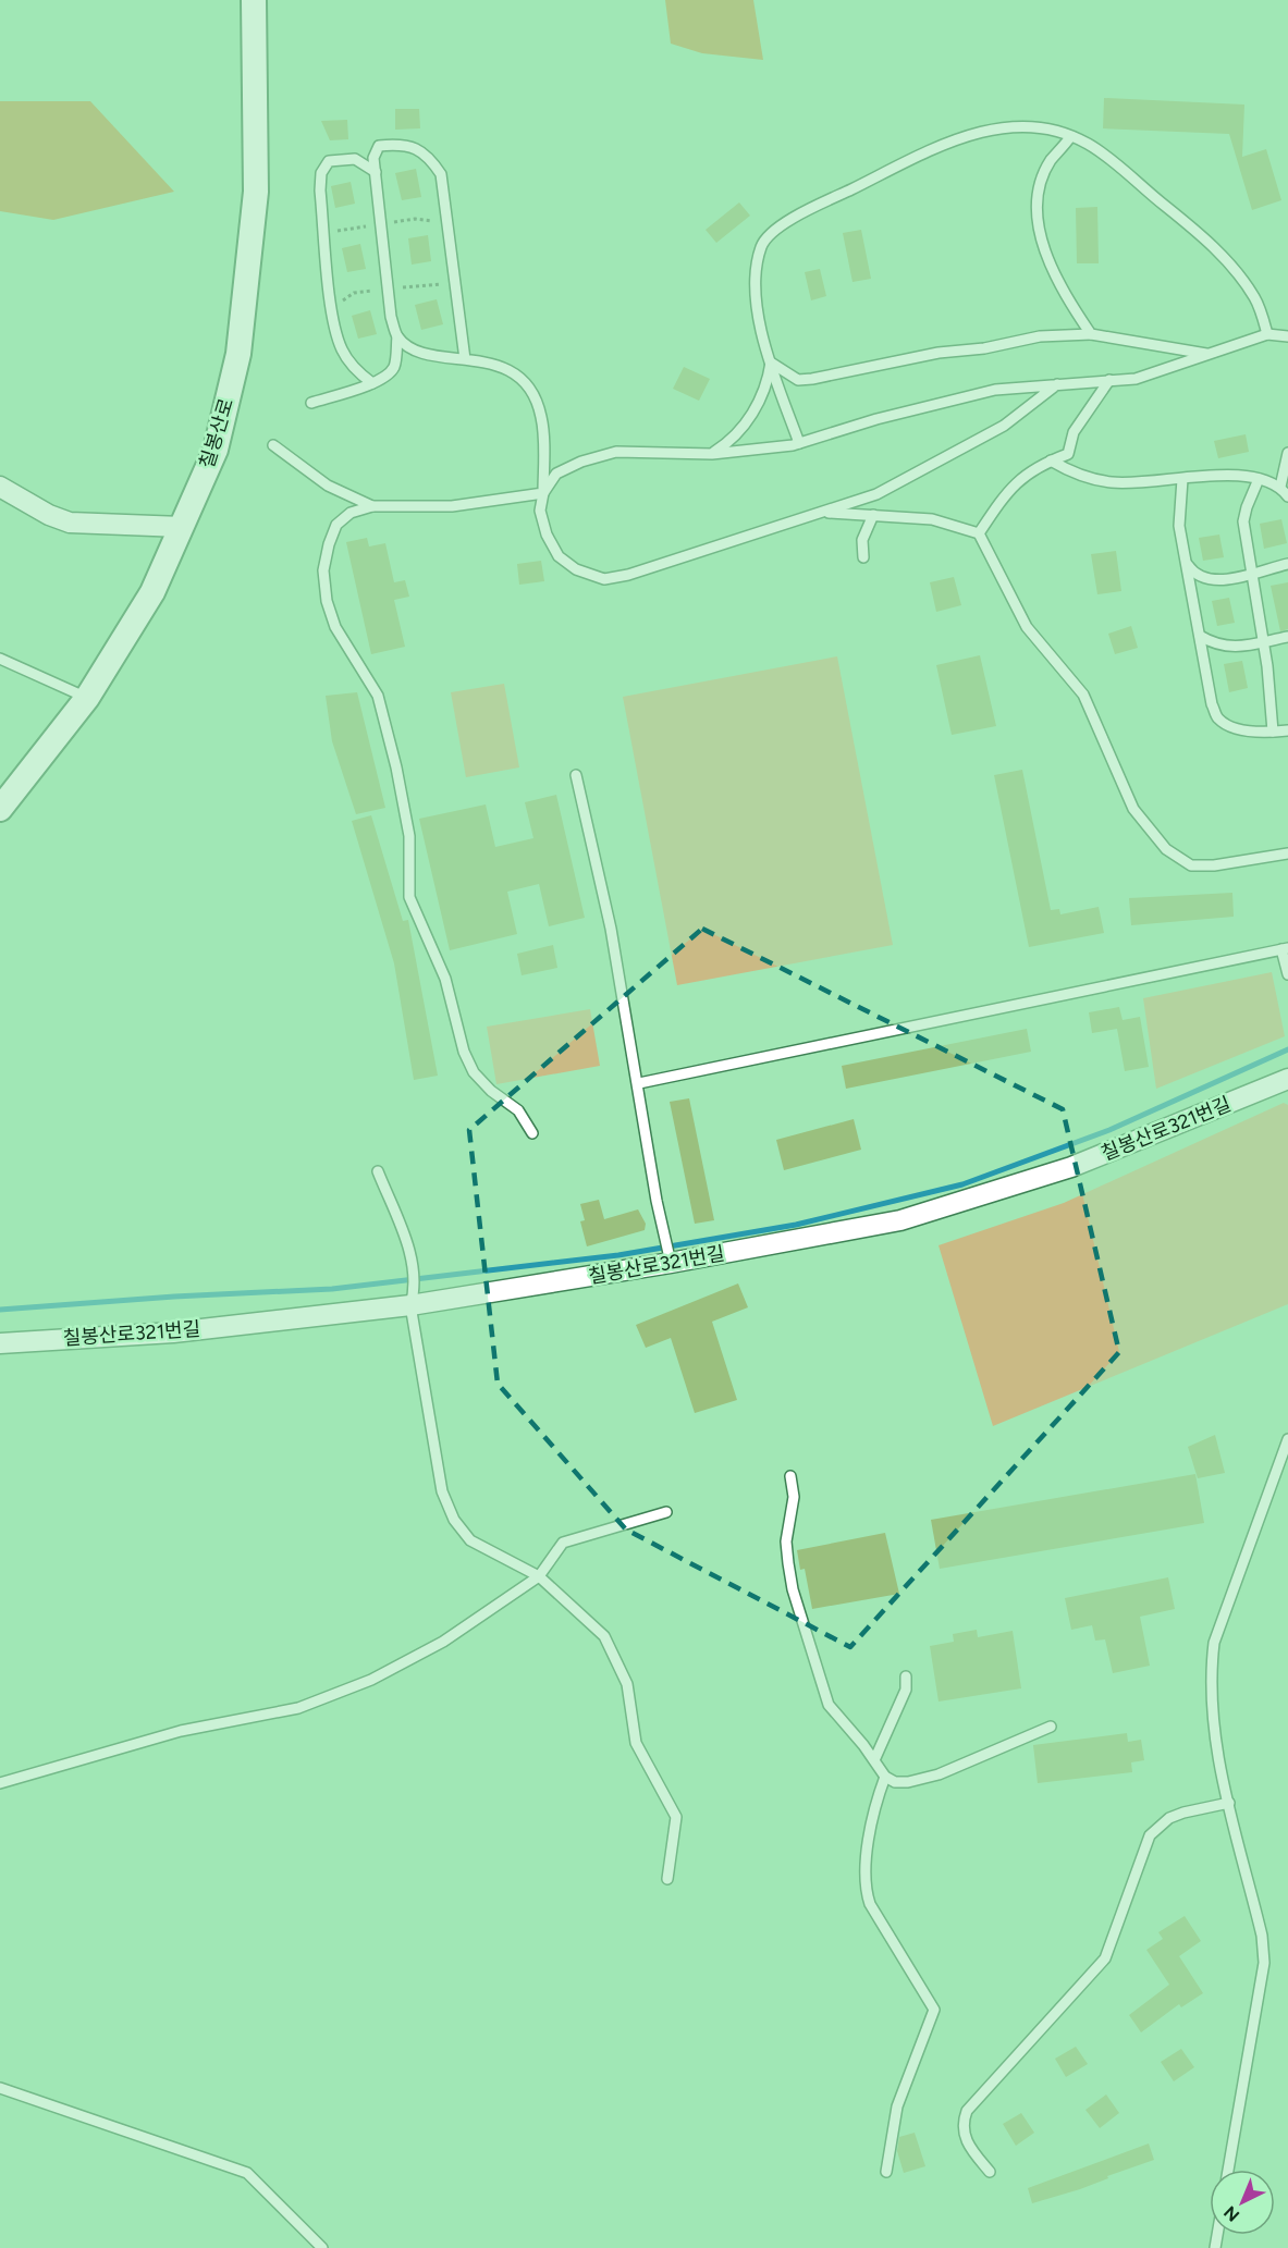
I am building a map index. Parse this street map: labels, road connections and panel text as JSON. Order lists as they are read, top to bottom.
{
  "streets": {
    "street": ["칠봉산로", "칠봉산로321번길"]
  },
  "north": "bottom left"
}
